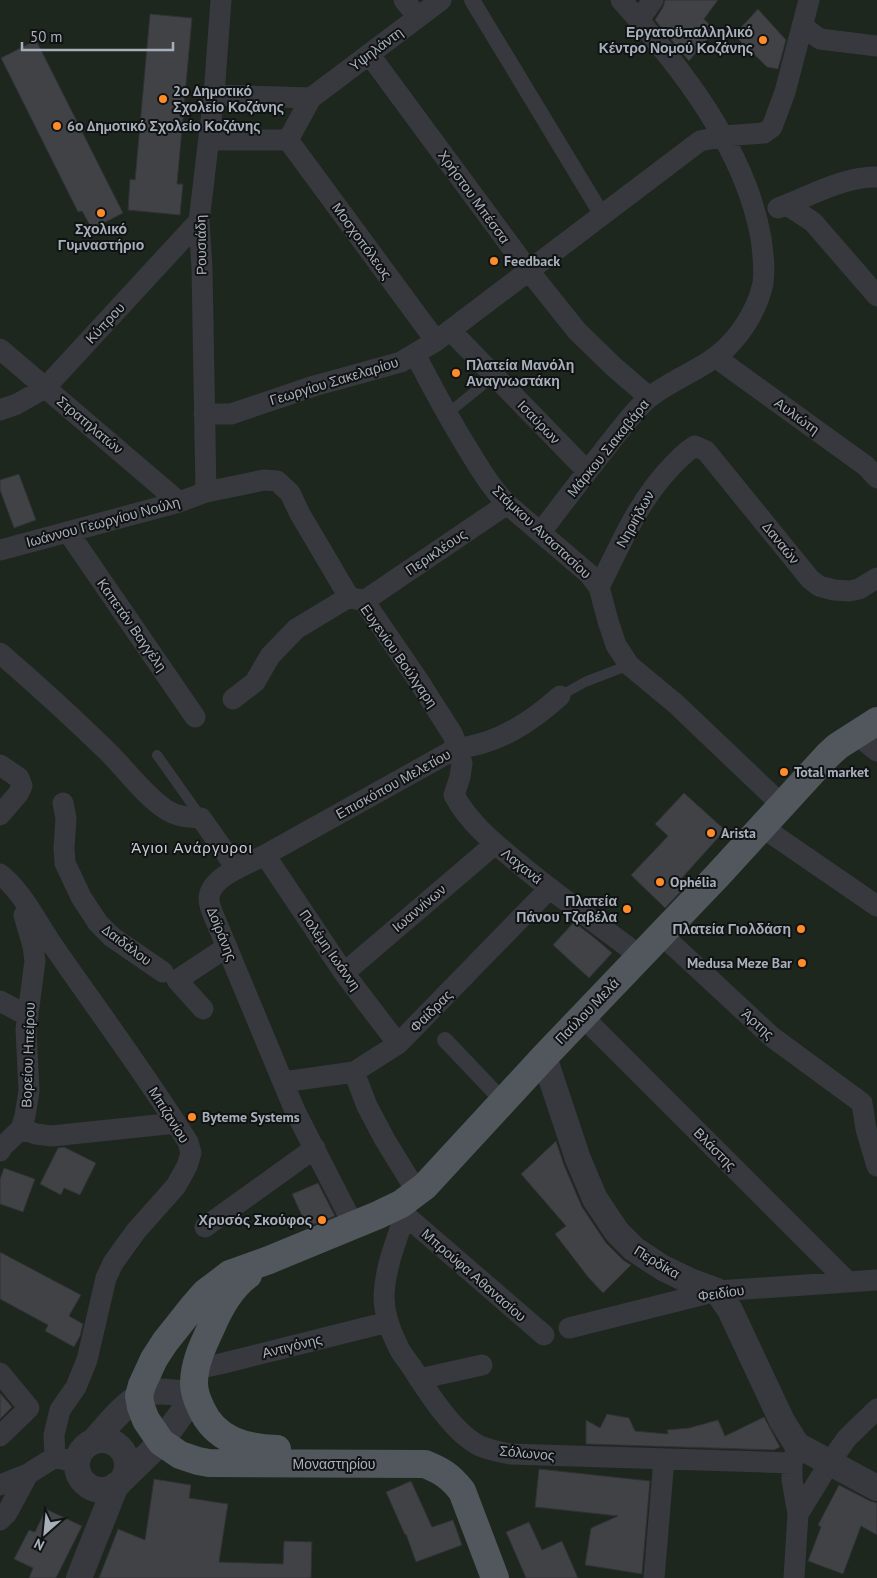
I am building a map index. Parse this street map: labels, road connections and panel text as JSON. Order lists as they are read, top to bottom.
{
  "streets": {
    "main road": ["Παύλου Μελά", "Μοναστηρίου"],
    "street": [
      "Υψηλάντη",
      "Χρήστου Μπέσσα",
      "Μοσχοπόλεως",
      "Ρουσιάδη",
      "Κύπρου",
      "Γεωργίου Σακελαρίου",
      "Αυλιώτη",
      "Ισαύρων",
      "Στρατηλατών",
      "Μάρκου Σιακαβάρα",
      "Νηριήδων",
      "Ιωάννου Γεωργίου Νούλη",
      "Στάμκου Αναστασίου",
      "Δαναών",
      "Περικλέους",
      "Καπετάν Βαγγέλη",
      "Ευγενίου Βούλγαρη",
      "Επισκόπου Μελετίου",
      "Λαχανά",
      "Ιωαννίνων",
      "Δοϊράνης",
      "Δαιδάλου",
      "Πολέμη Ιωάννη",
      "Φαίδρας",
      "Άρτης",
      "Βορείου Ηπείρου",
      "Μπιζανίου",
      "Βλάστης",
      "Περδίκα",
      "Μπρούφα Αθανασίου",
      "Φειδίου",
      "Αντιγόνης",
      "Σόλωνος"
    ]
  },
  "crossings": [
    ["Υψηλάντη", "Χρήστου Μπέσσα"],
    ["Υψηλάντη", "Μοσχοπόλεως"],
    ["Χρήστου Μπέσσα", "Γεωργίου Σακελαρίου"],
    ["Χρήστου Μπέσσα", "Μάρκου Σιακαβάρα"],
    ["Μοσχοπόλεως", "Γεωργίου Σακελαρίου"],
    ["Μοσχοπόλεως", "Ισαύρων"],
    ["Ρουσιάδη", "Κύπρου"],
    ["Ρουσιάδη", "Γεωργίου Σακελαρίου"],
    ["Ρουσιάδη", "Ιωάννου Γεωργίου Νούλη"],
    ["Ρουσιάδη", "Ευγενίου Βούλγαρη"],
    ["Κύπρου", "Στρατηλατών"],
    ["Γεωργίου Σακελαρίου", "Ισαύρων"],
    ["Γεωργίου Σακελαρίου", "Μάρκου Σιακαβάρα"],
    ["Γεωργίου Σακελαρίου", "Στάμκου Αναστασίου"],
    ["Αυλιώτη", "Μάρκου Σιακαβάρα"],
    ["Ισαύρων", "Μάρκου Σιακαβάρα"],
    ["Στρατηλατών", "Ιωάννου Γεωργίου Νούλη"],
    ["Μάρκου Σιακαβάρα", "Στάμκου Αναστασίου"],
    ["Νηριήδων", "Στάμκου Αναστασίου"],
    ["Νηριήδων", "Δαναών"],
    ["Ιωάννου Γεωργίου Νούλη", "Καπετάν Βαγγέλη"],
    ["Ιωάννου Γεωργίου Νούλη", "Ευγενίου Βούλγαρη"],
    ["Στάμκου Αναστασίου", "Περικλέους"],
    ["Στάμκου Αναστασίου", "Επισκόπου Μελετίου"],
    ["Στάμκου Αναστασίου", "Παύλου Μελά"],
    ["Περικλέους", "Ευγενίου Βούλγαρη"],
    ["Ευγενίου Βούλγαρη", "Επισκόπου Μελετίου"],
    ["Ευγενίου Βούλγαρη", "Λαχανά"],
    ["Επισκόπου Μελετίου", "Λαχανά"],
    ["Επισκόπου Μελετίου", "Δοϊράνης"],
    ["Επισκόπου Μελετίου", "Πολέμη Ιωάννη"],
    ["Λαχανά", "Ιωαννίνων"],
    ["Λαχανά", "Φαίδρας"],
    ["Λαχανά", "Παύλου Μελά"],
    ["Ιωαννίνων", "Πολέμη Ιωάννη"],
    ["Δοϊράνης", "Φαίδρας"],
    ["Δοϊράνης", "Παύλου Μελά"],
    ["Πολέμη Ιωάννη", "Φαίδρας"],
    ["Φαίδρας", "Μπρούφα Αθανασίου"],
    ["Παύλου Μελά", "Άρτης"],
    ["Παύλου Μελά", "Βλάστης"],
    ["Παύλου Μελά", "Περδίκα"],
    ["Παύλου Μελά", "Μπρούφα Αθανασίου"],
    ["Παύλου Μελά", "Αντιγόνης"],
    ["Παύλου Μελά", "Σόλωνος"],
    ["Παύλου Μελά", "Μοναστηρίου"],
    ["Βορείου Ηπείρου", "Μπιζανίου"],
    ["Βλάστης", "Φειδίου"],
    ["Περδίκα", "Φειδίου"],
    ["Μπρούφα Αθανασίου", "Σόλωνος"],
    ["Αντιγόνης", "Σόλωνος"],
    ["Αντιγόνης", "Μοναστηρίου"]
  ],
  "districts": ["Άγιοι Ανάργυροι"],
  "places": [
    "Εργατοϋπαλληλικό Κέντρο Νομού Κοζάνης",
    "2ο Δημοτικό Σχολείο Κοζάνης",
    "6ο Δημοτικό Σχολείο Κοζάνης",
    "Σχολικό Γυμναστήριο",
    "Feedback",
    "Πλατεία Μανόλη Αναγνωστάκη",
    "Total market",
    "Arista",
    "Ophélia",
    "Πλατεία Πάνου Τζαβέλα",
    "Πλατεία Γιολδάση",
    "Medusa Meze Bar",
    "Byteme Systems",
    "Χρυσός Σκούφος"
  ],
  "scale_bar": "50 m",
  "north": "bottom left"
}
